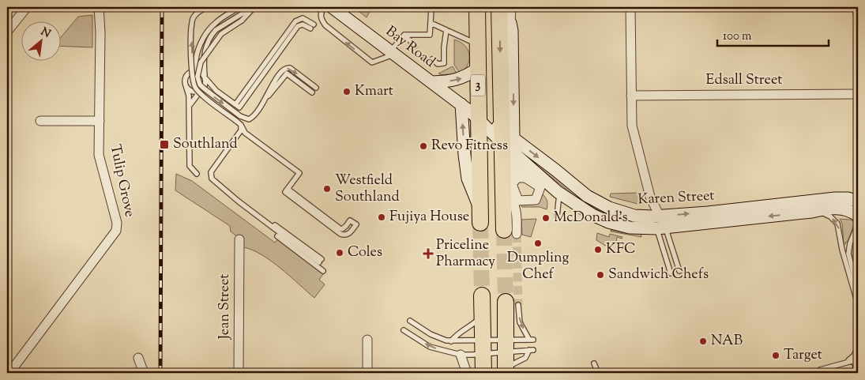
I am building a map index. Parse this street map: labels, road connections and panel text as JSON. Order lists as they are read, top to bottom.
{
  "streets": {
    "highway": ["3"],
    "street": [
      "Bay Road",
      "Edsall Street",
      "Tulip Grove",
      "Karen Street",
      "Jean Street"
    ]
  },
  "crossings": [
    ["Bay Road", "3"],
    ["Bay Road", "Karen Street"],
    ["3", "Karen Street"]
  ],
  "places": {
    "other": [
      "Kmart",
      "Revo Fitness",
      "Westfield Southland",
      "Fujiya House",
      "McDonald's",
      "Dumpling Chef",
      "KFC",
      "Coles",
      "Sandwich Chefs",
      "NAB",
      "Target"
    ],
    "transit": ["Southland"],
    "health": ["Priceline Pharmacy"]
  },
  "scale_bar": "100 m",
  "north": "top right"
}
